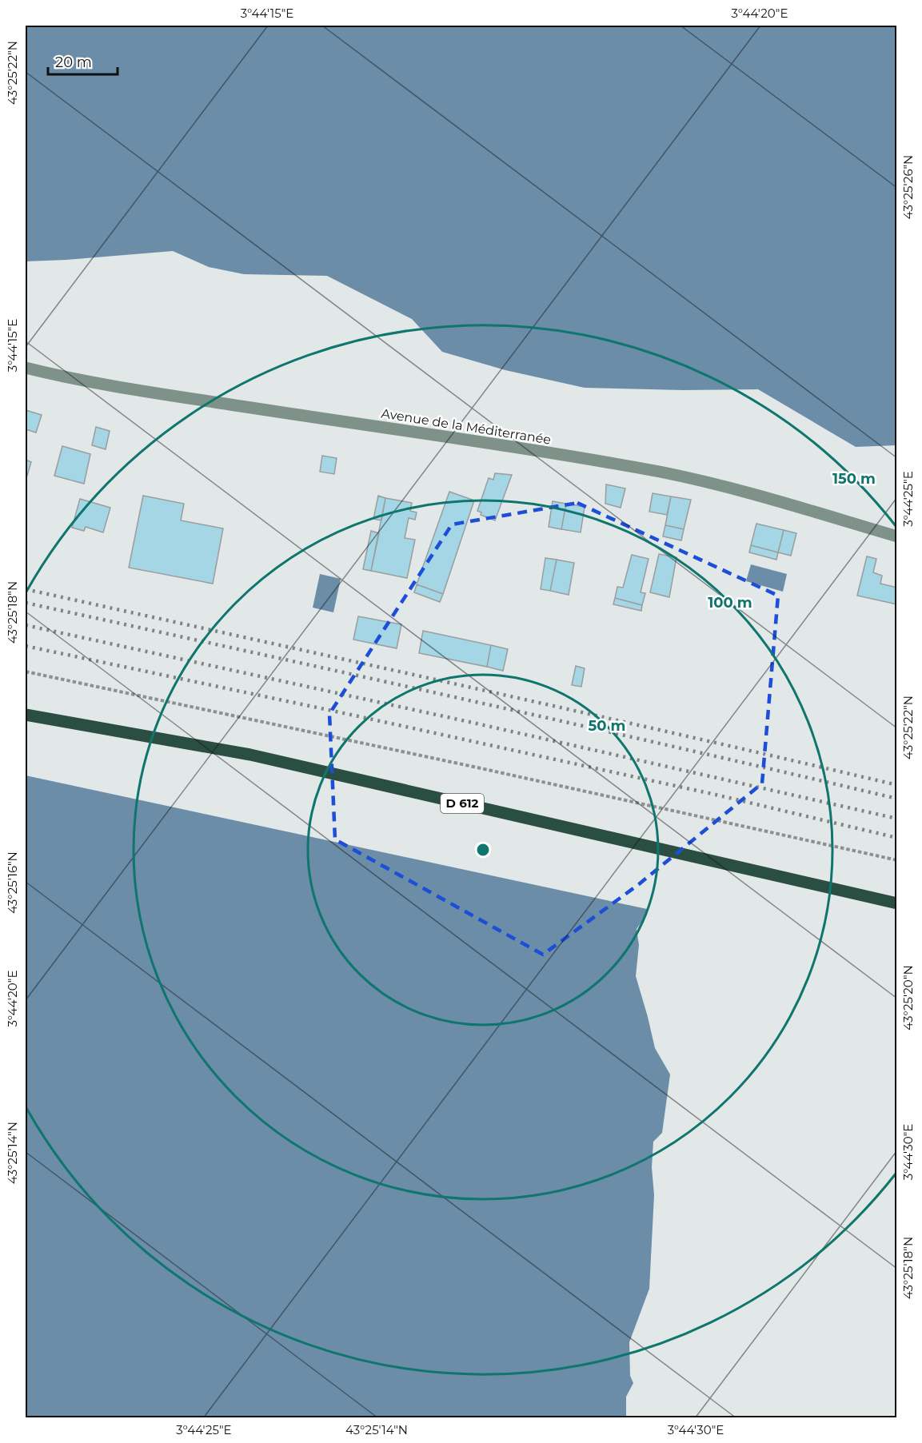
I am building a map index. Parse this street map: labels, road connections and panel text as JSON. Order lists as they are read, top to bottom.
{
  "streets": {
    "main road": ["D 612"],
    "street": ["Avenue de la Méditerranée"]
  },
  "scale_bar": "20 m",
  "coordinates": [
    "3°44'15\"E",
    "3°44'20\"E",
    "43°25'22\"N",
    "43°25'26\"N",
    "3°44'25\"E",
    "43°25'18\"N",
    "43°25'16\"N",
    "43°25'20\"N",
    "3°44'30\"E",
    "43°25'14\"N"
  ],
  "rings": ["150 m", "100 m", "50 m"]
}
